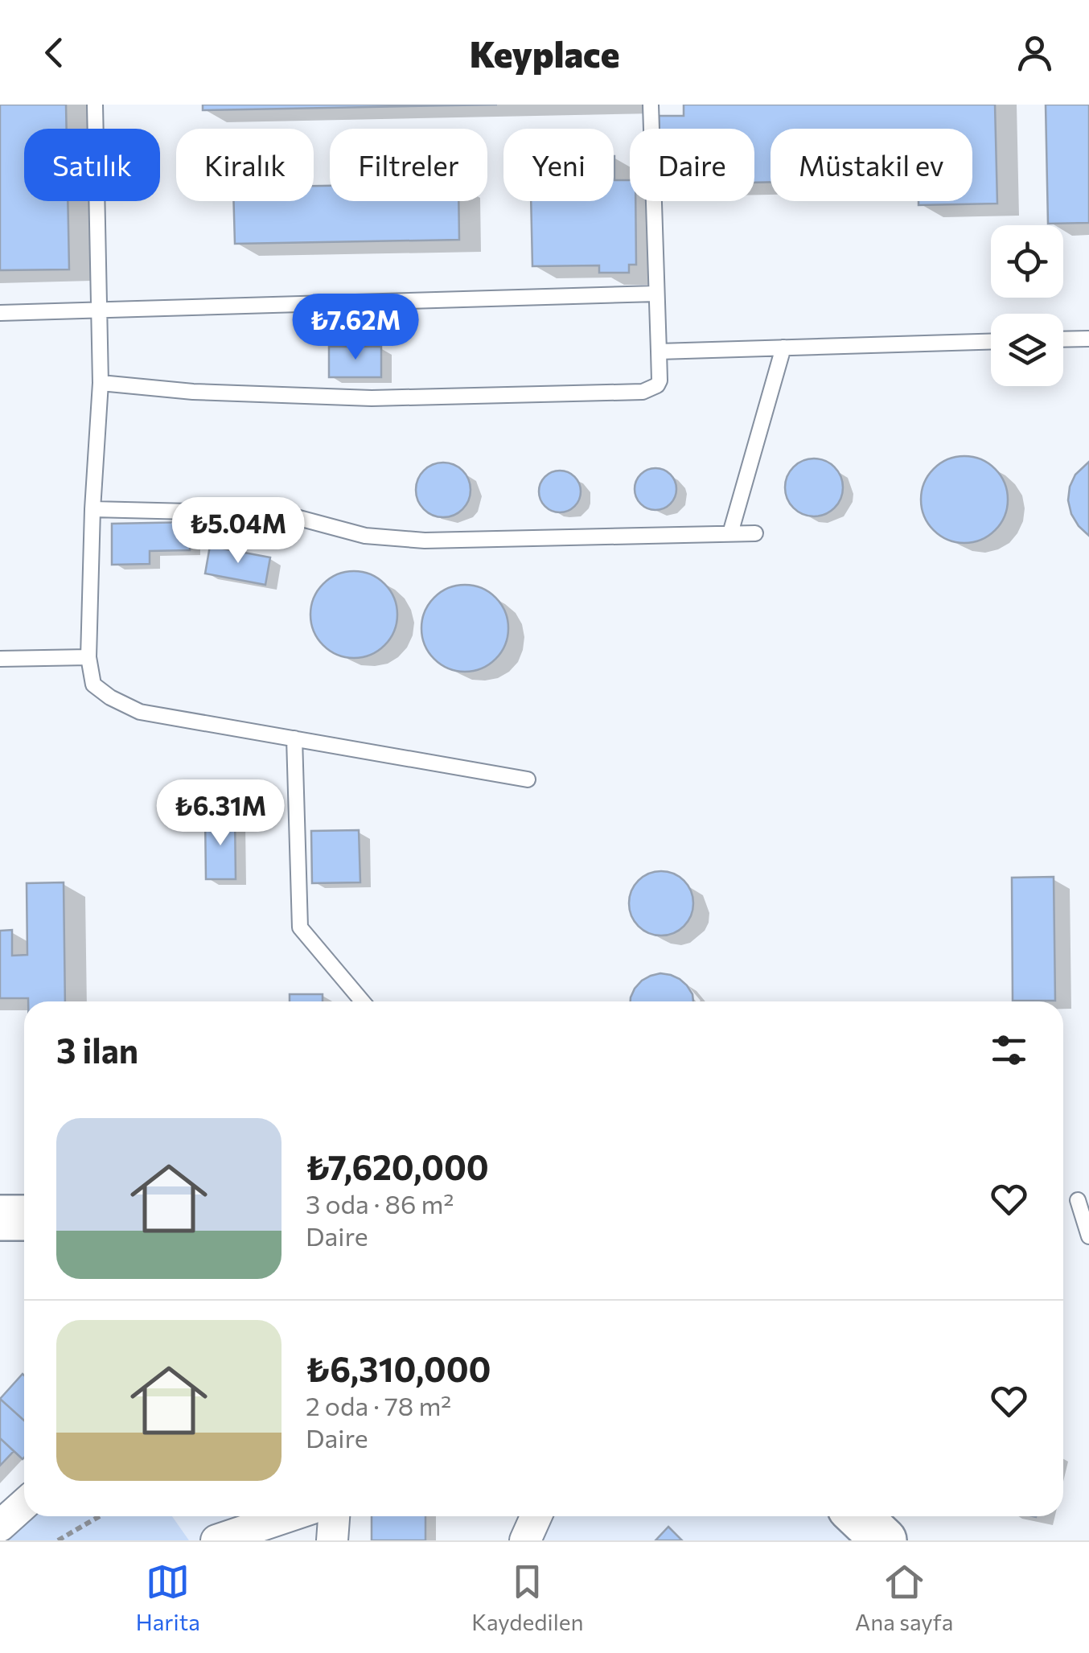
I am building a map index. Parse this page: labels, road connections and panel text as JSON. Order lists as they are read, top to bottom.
{
  "page": {
    "header": "Keyplace",
    "chip": [
      "Satılık",
      "Kiralık",
      "Filtreler",
      "Yeni",
      "Daire",
      "Müstakil ev"
    ],
    "price": ["₺7.62M", "₺5.04M", "₺6.31M"],
    "heading": "3 ilan",
    "list": [
      {
        "name": "₺7,620,000",
        "note": "3 oda · 86 m² · Daire"
      },
      {
        "name": "₺6,310,000",
        "note": "2 oda · 78 m² · Daire"
      }
    ],
    "tabs": ["Harita", "Kaydedilen", "Ana sayfa"]
  }
}
